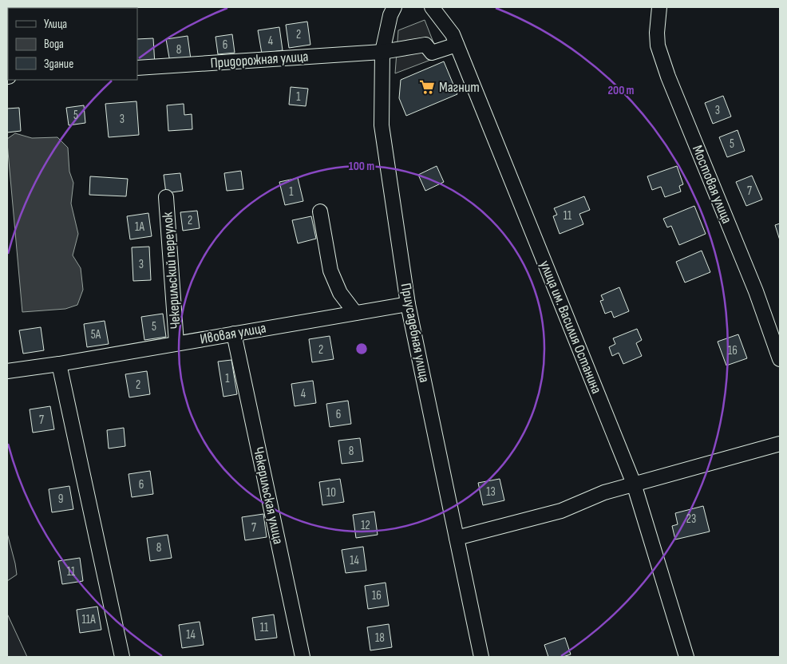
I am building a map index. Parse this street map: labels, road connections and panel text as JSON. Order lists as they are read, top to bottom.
{
  "streets": {
    "street": [
      "Придорожная улица",
      "Мостовая улица",
      "Чекерильский переулок",
      "улица им. Василия Останина",
      "Приусадебная улица",
      "Ивовая улица",
      "Чекерильская улица"
    ]
  },
  "crossings": [
    ["Придорожная улица", "улица им. Василия Останина"],
    ["Придорожная улица", "Приусадебная улица"],
    ["Чекерильский переулок", "Ивовая улица"],
    ["Приусадебная улица", "Ивовая улица"],
    ["Ивовая улица", "Чекерильская улица"]
  ],
  "places": {
    "supermarket": ["Магнит"]
  },
  "house_numbers": [
    "2",
    "4",
    "6",
    "8",
    "1",
    "3",
    "5",
    "3",
    "5",
    "7",
    "1",
    "11",
    "2",
    "1А",
    "3",
    "5",
    "5А",
    "2",
    "16",
    "1",
    "2",
    "4",
    "6",
    "7",
    "8",
    "6",
    "13",
    "10",
    "9",
    "23",
    "12",
    "7",
    "8",
    "14",
    "11",
    "16",
    "11А",
    "11",
    "14",
    "18"
  ],
  "legend": ["Улица", "Вода", "Здание"],
  "rings": ["200 m", "100 m"]
}
